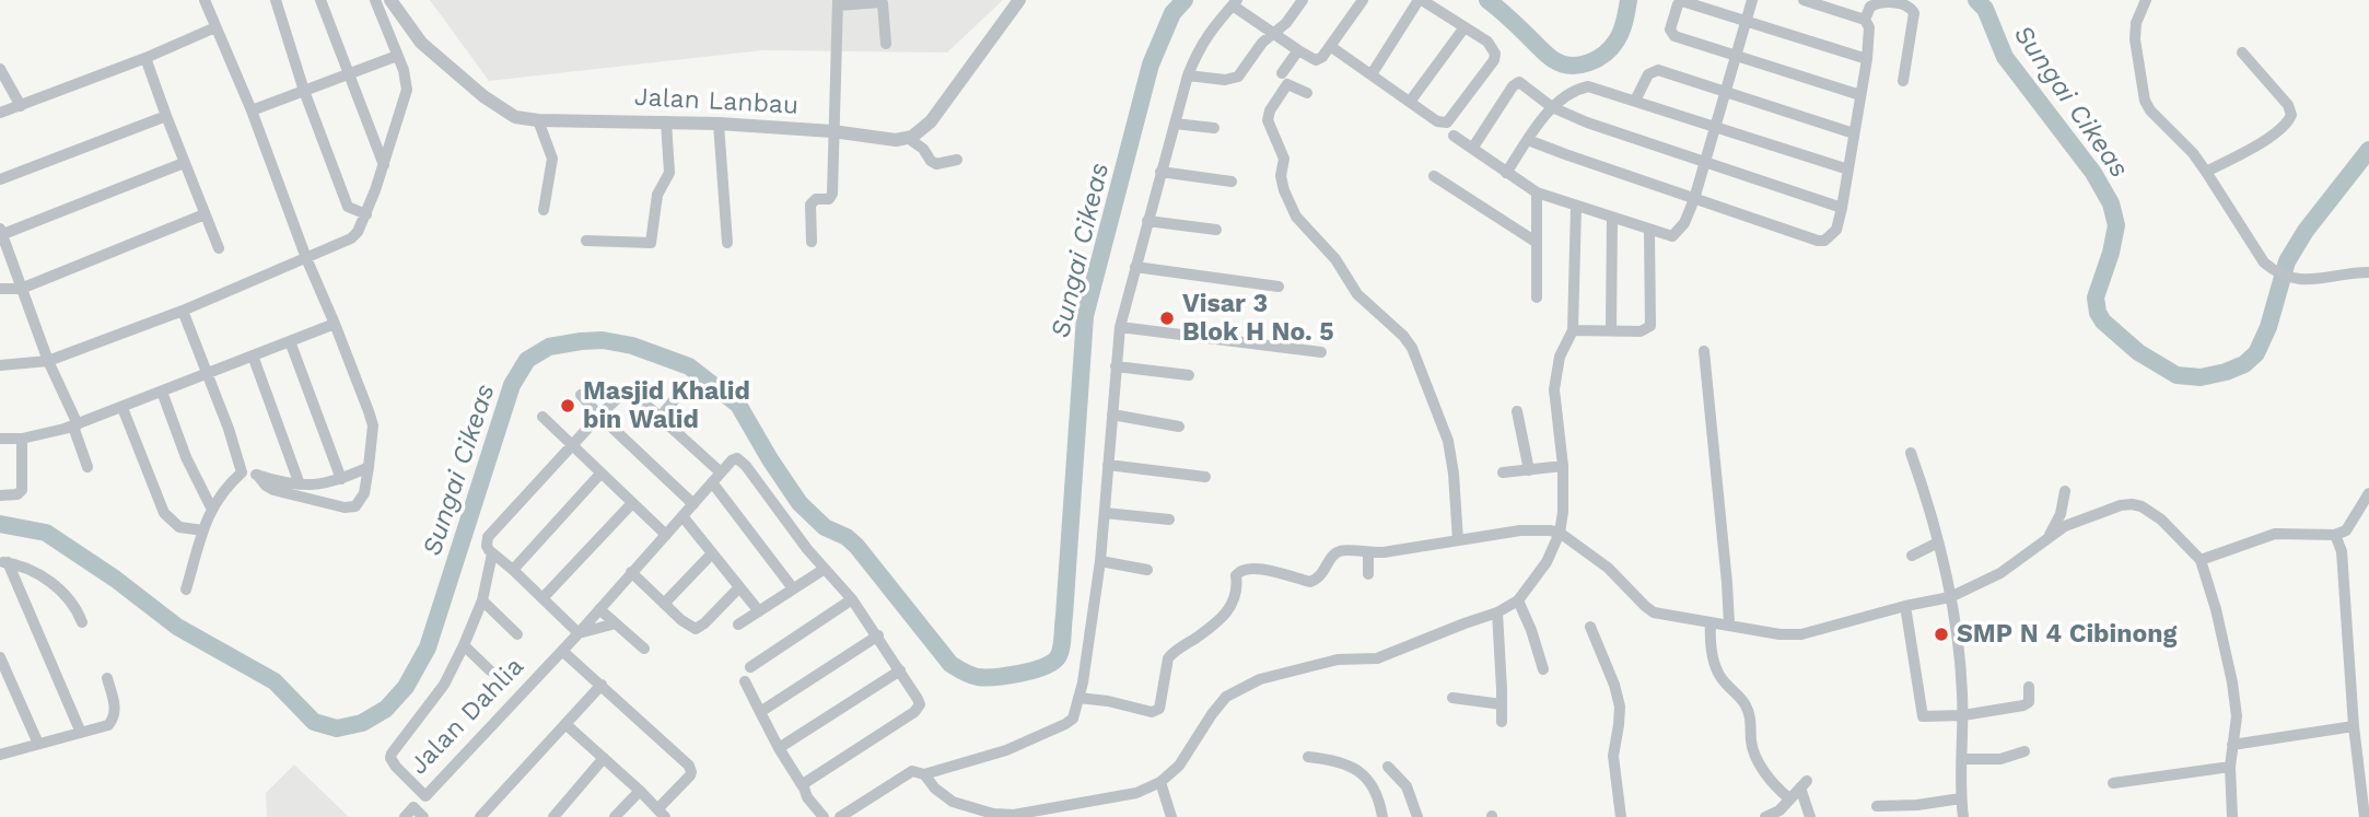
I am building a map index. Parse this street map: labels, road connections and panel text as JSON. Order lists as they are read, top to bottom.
{
  "streets": {
    "street": ["Jalan Lanbau", "Jalan Dahlia"]
  },
  "water": ["Sungai Cikeas"],
  "places": ["Visar 3 Blok H No. 5", "Masjid Khalid bin Walid", "SMP N 4 Cibinong"]
}
